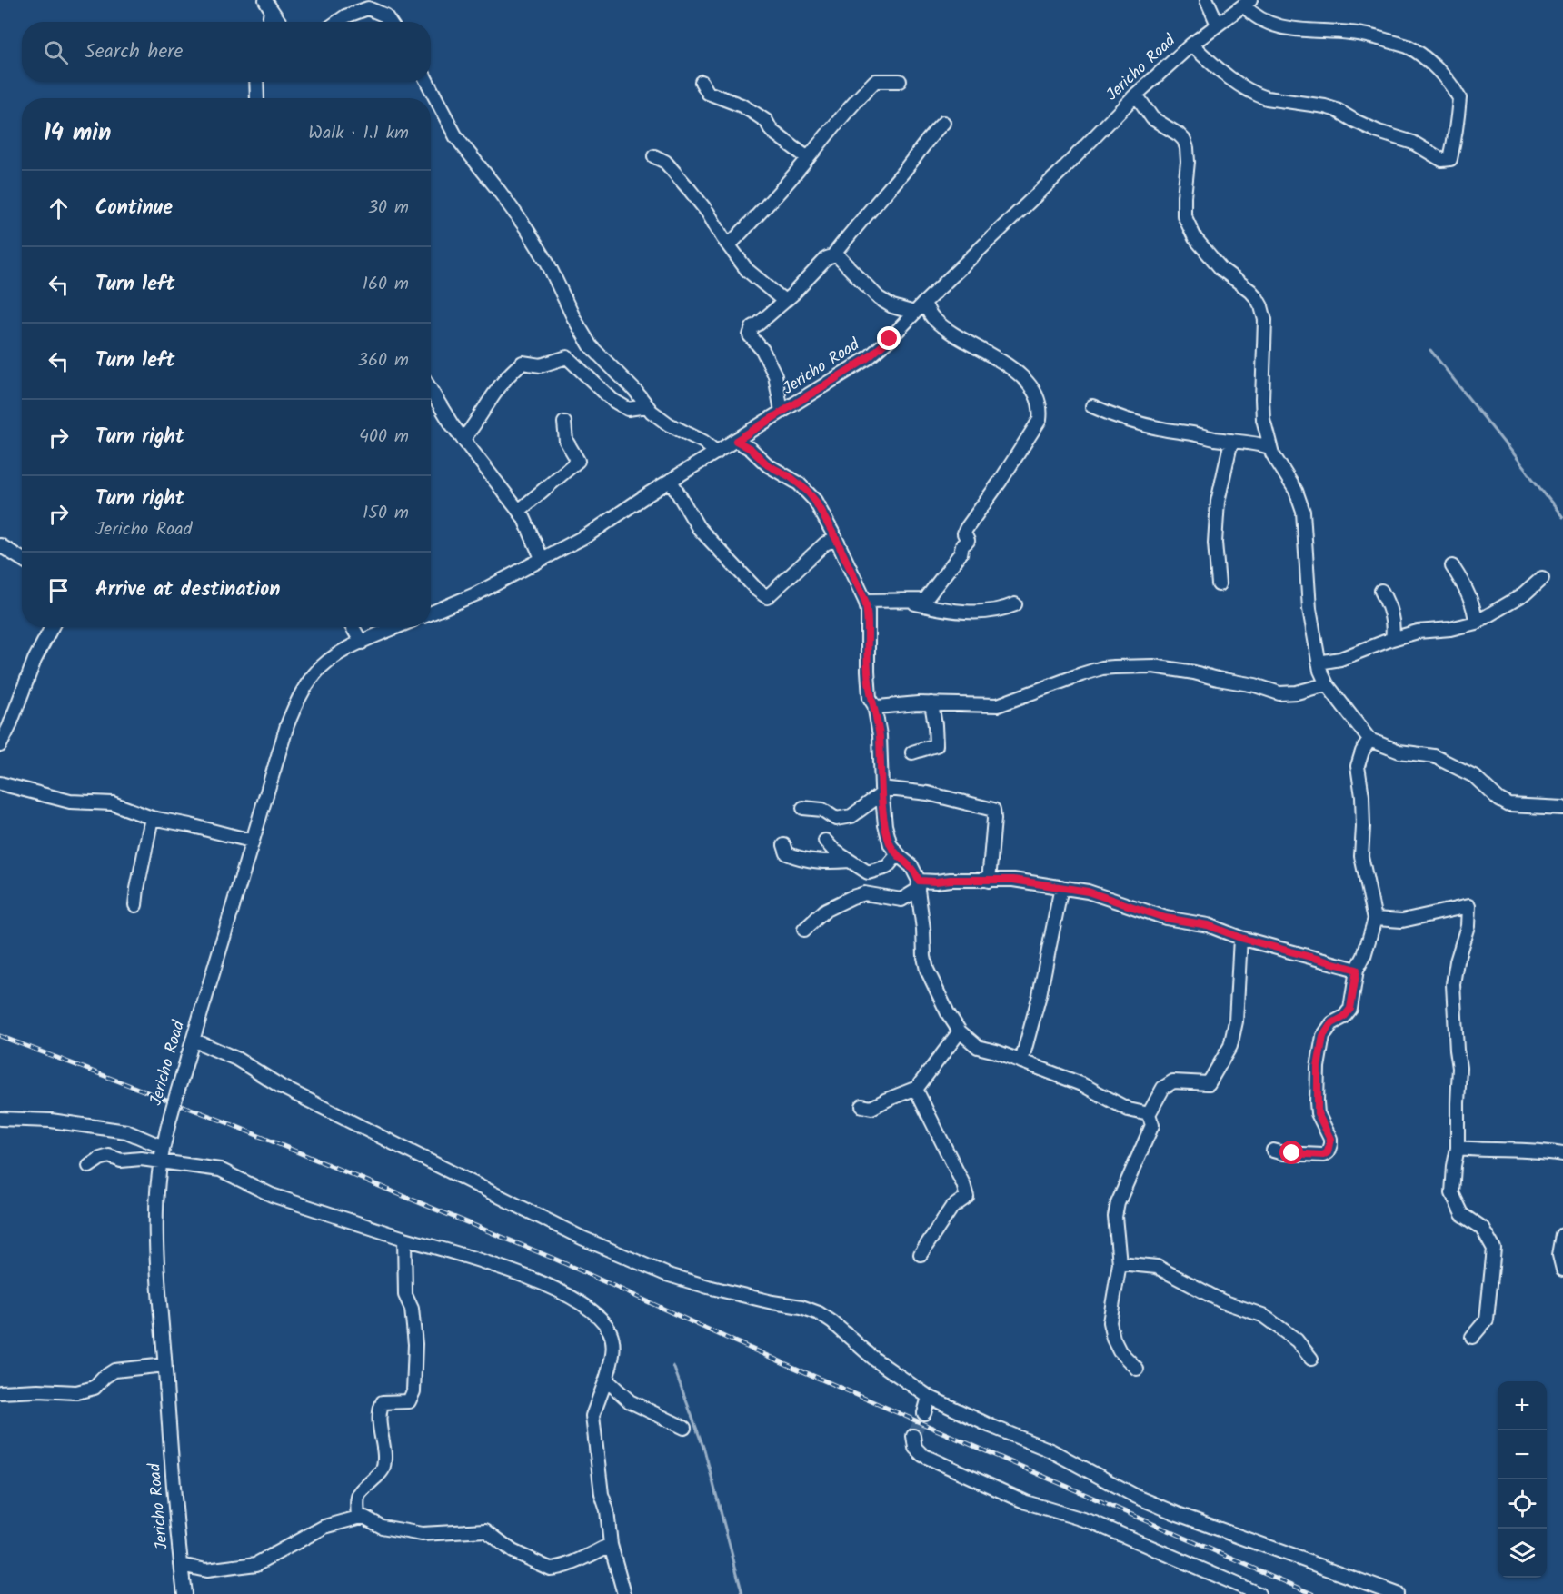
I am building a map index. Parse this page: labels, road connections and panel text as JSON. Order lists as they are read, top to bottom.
{
  "streets": {
    "street": ["Jericho Road"]
  },
  "page": {
    "search": "Search here",
    "heading": ["14 min", "Walk · 1.1 km"],
    "list": [
      ["Continue", "30 m"],
      ["Turn left", "160 m"],
      ["Turn left", "360 m"],
      ["Turn right", "400 m"],
      ["Turn right", "Jericho Road", "150 m"],
      "Arrive at destination"
    ],
    "map_buttons": ["+", "−"]
  }
}
